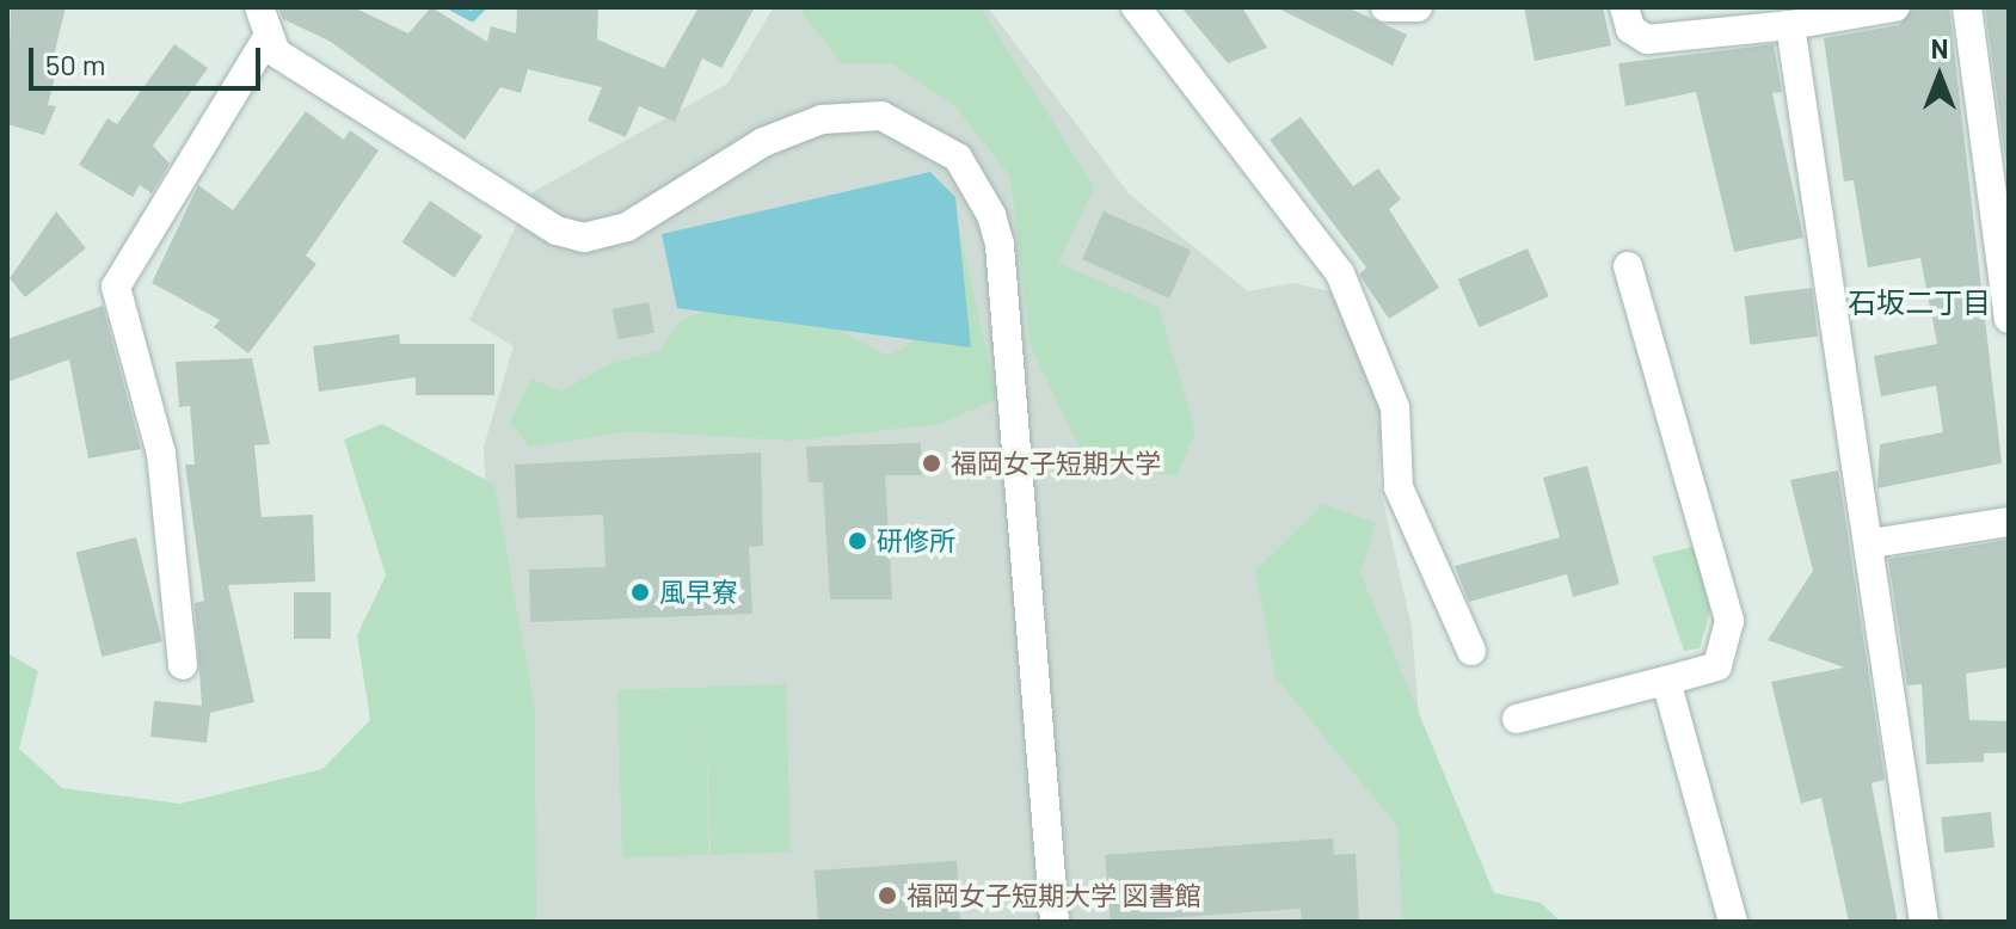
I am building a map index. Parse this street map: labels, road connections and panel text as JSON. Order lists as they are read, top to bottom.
{
  "districts": ["石坂二丁目"],
  "places": [
    "福岡女子短期大学",
    "研修所",
    "風早寮",
    "福岡女子短期大学 図書館"
  ],
  "scale_bar": "50 m",
  "north": "top"
}
